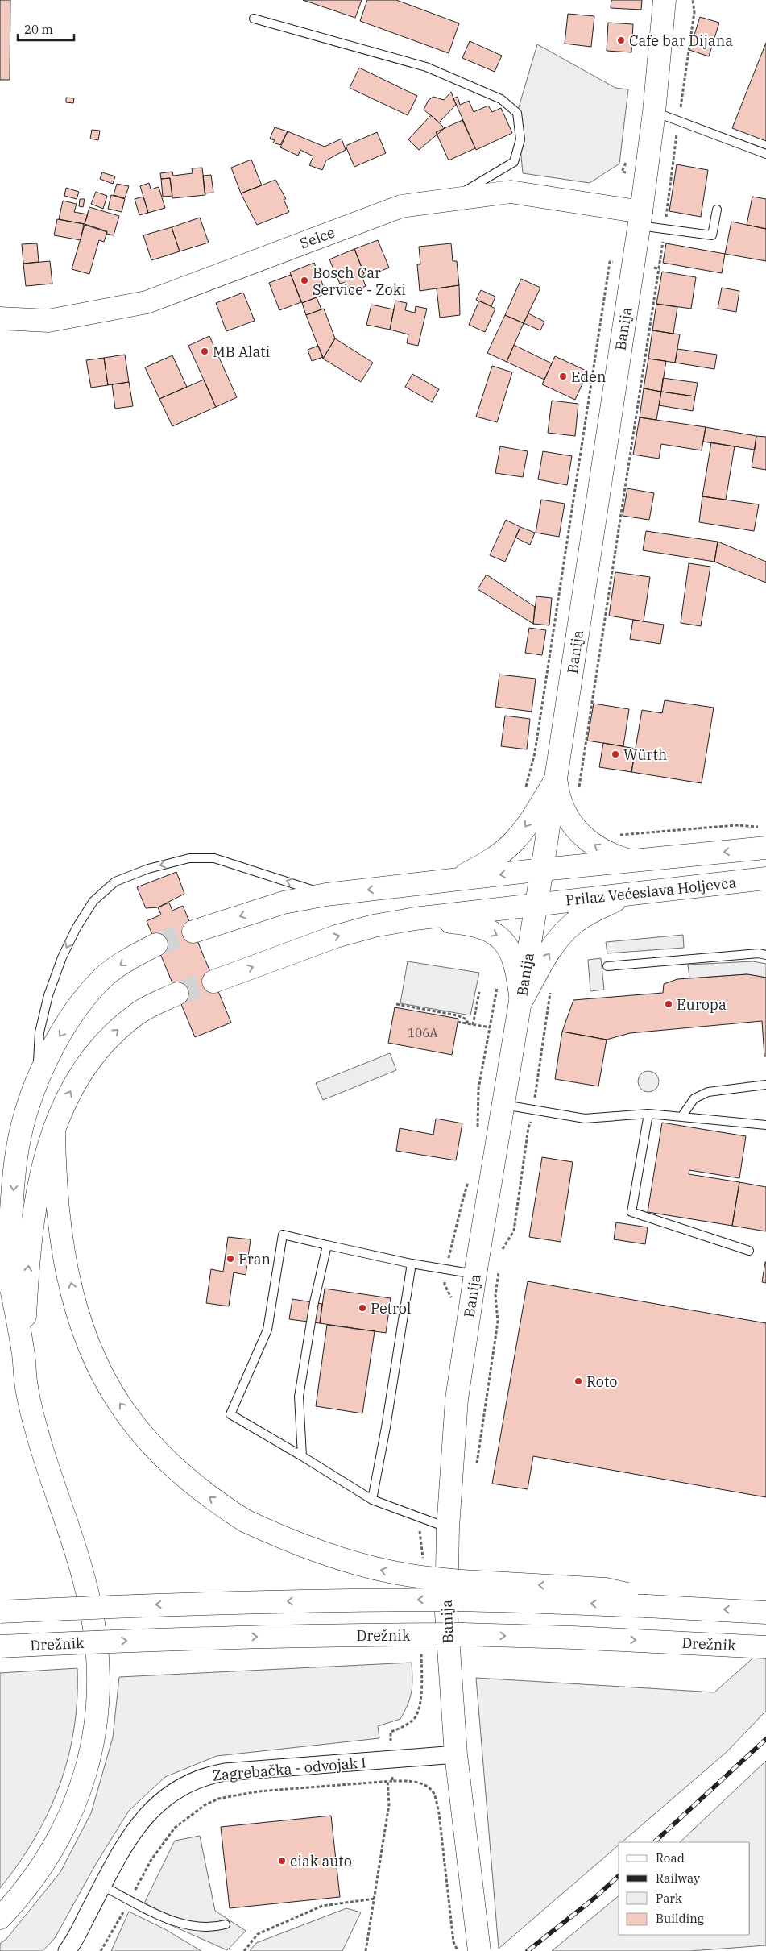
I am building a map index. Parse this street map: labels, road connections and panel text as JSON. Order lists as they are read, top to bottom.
{
  "streets": {
    "main road": [
      "Selce",
      "Banija",
      "Prilaz Većeslava Holjevca",
      "Drežnik"
    ],
    "street": ["Zagrebačka - odvojak I"]
  },
  "crossings": [
    ["Selce", "Banija"],
    ["Banija", "Prilaz Većeslava Holjevca"],
    ["Banija", "Zagrebačka - odvojak I"]
  ],
  "places": [
    "Cafe bar Dijana",
    "Bosch Car Service - Zoki",
    "MB Alati",
    "Eden",
    "Würth",
    "Europa",
    "Fran",
    "Petrol",
    "Roto",
    "ciak auto"
  ],
  "house_numbers": ["106A"],
  "legend": [
    "Road",
    "Railway",
    "Park",
    "Building"
  ],
  "scale_bar": "20 m"
}
